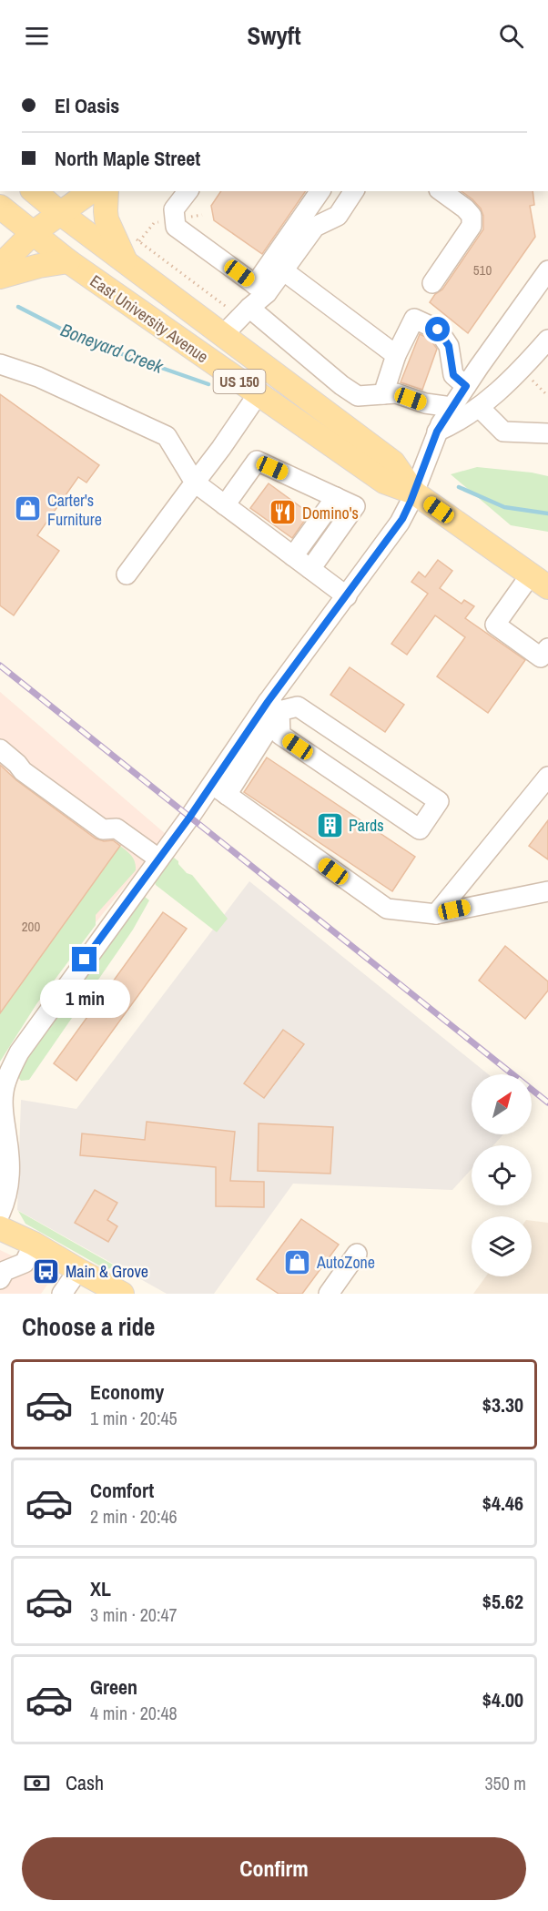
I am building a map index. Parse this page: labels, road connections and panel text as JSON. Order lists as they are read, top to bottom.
{
  "streets": {
    "main road": ["East University Avenue", "US 150"]
  },
  "water": ["Boneyard Creek"],
  "places": {
    "shop": ["Carter's Furniture", "AutoZone"],
    "restaurant": ["Domino's"],
    "building": ["Pards"],
    "bus stop": ["Main & Grove"]
  },
  "house_numbers": ["510", "200"],
  "north": "top right",
  "page": {
    "header": "Swyft",
    "banner": ["El Oasis", "North Maple Street"],
    "bubble": "1 min",
    "heading": "Choose a ride",
    "list": [
      {
        "name": "Economy",
        "note": "1 min · 20:45",
        "value": "$3.30"
      },
      {
        "name": "Comfort",
        "note": "2 min · 20:46",
        "value": "$4.46"
      },
      {
        "name": "XL",
        "note": "3 min · 20:47",
        "value": "$5.62"
      },
      {
        "name": "Green",
        "note": "4 min · 20:48",
        "value": "$4.00"
      }
    ],
    "pay": ["Cash", "350 m"],
    "buttons": "Confirm"
  }
}
